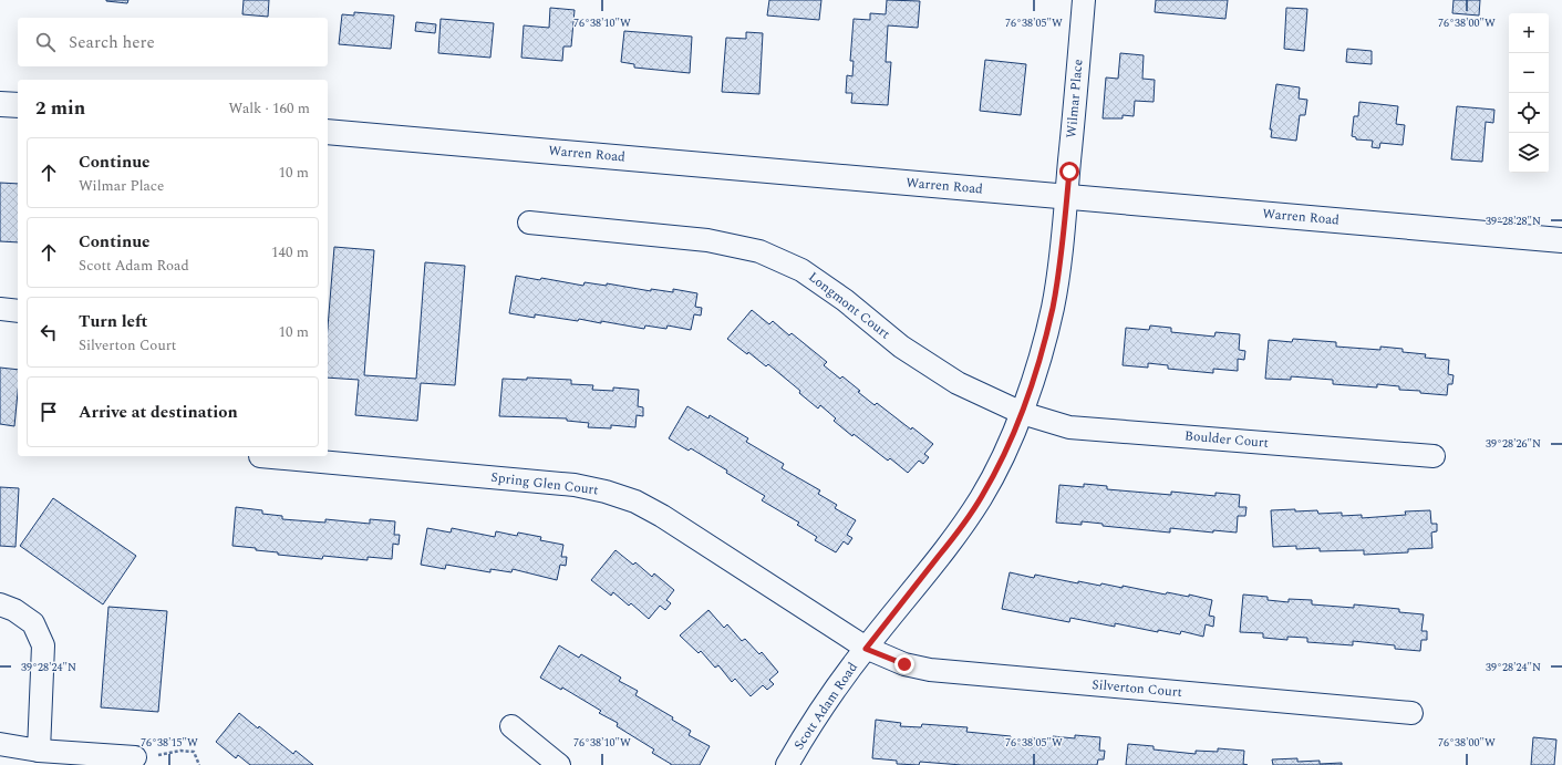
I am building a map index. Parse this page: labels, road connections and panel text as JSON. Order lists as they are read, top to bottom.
{
  "streets": {
    "street": [
      "Wilmar Place",
      "Warren Road",
      "Longmont Court",
      "Boulder Court",
      "Spring Glen Court",
      "Silverton Court",
      "Scott Adam Road"
    ]
  },
  "crossings": [
    ["Wilmar Place", "Warren Road"],
    ["Wilmar Place", "Scott Adam Road"],
    ["Warren Road", "Scott Adam Road"],
    ["Longmont Court", "Boulder Court"],
    ["Longmont Court", "Scott Adam Road"],
    ["Boulder Court", "Scott Adam Road"],
    ["Spring Glen Court", "Silverton Court"],
    ["Spring Glen Court", "Scott Adam Road"],
    ["Silverton Court", "Scott Adam Road"]
  ],
  "page": {
    "map_buttons": ["+", "−"],
    "search": "Search here",
    "heading": ["2 min", "Walk · 160 m"],
    "list": [
      ["Continue", "Wilmar Place", "10 m"],
      ["Continue", "Scott Adam Road", "140 m"],
      ["Turn left", "Silverton Court", "10 m"],
      "Arrive at destination"
    ]
  },
  "coordinates": [
    "76°38'10\"W",
    "76°38'05\"W",
    "76°38'00\"W",
    "39°28'28\"N",
    "39°28'26\"N",
    "39°28'24\"N",
    "76°38'15\"W"
  ]
}
